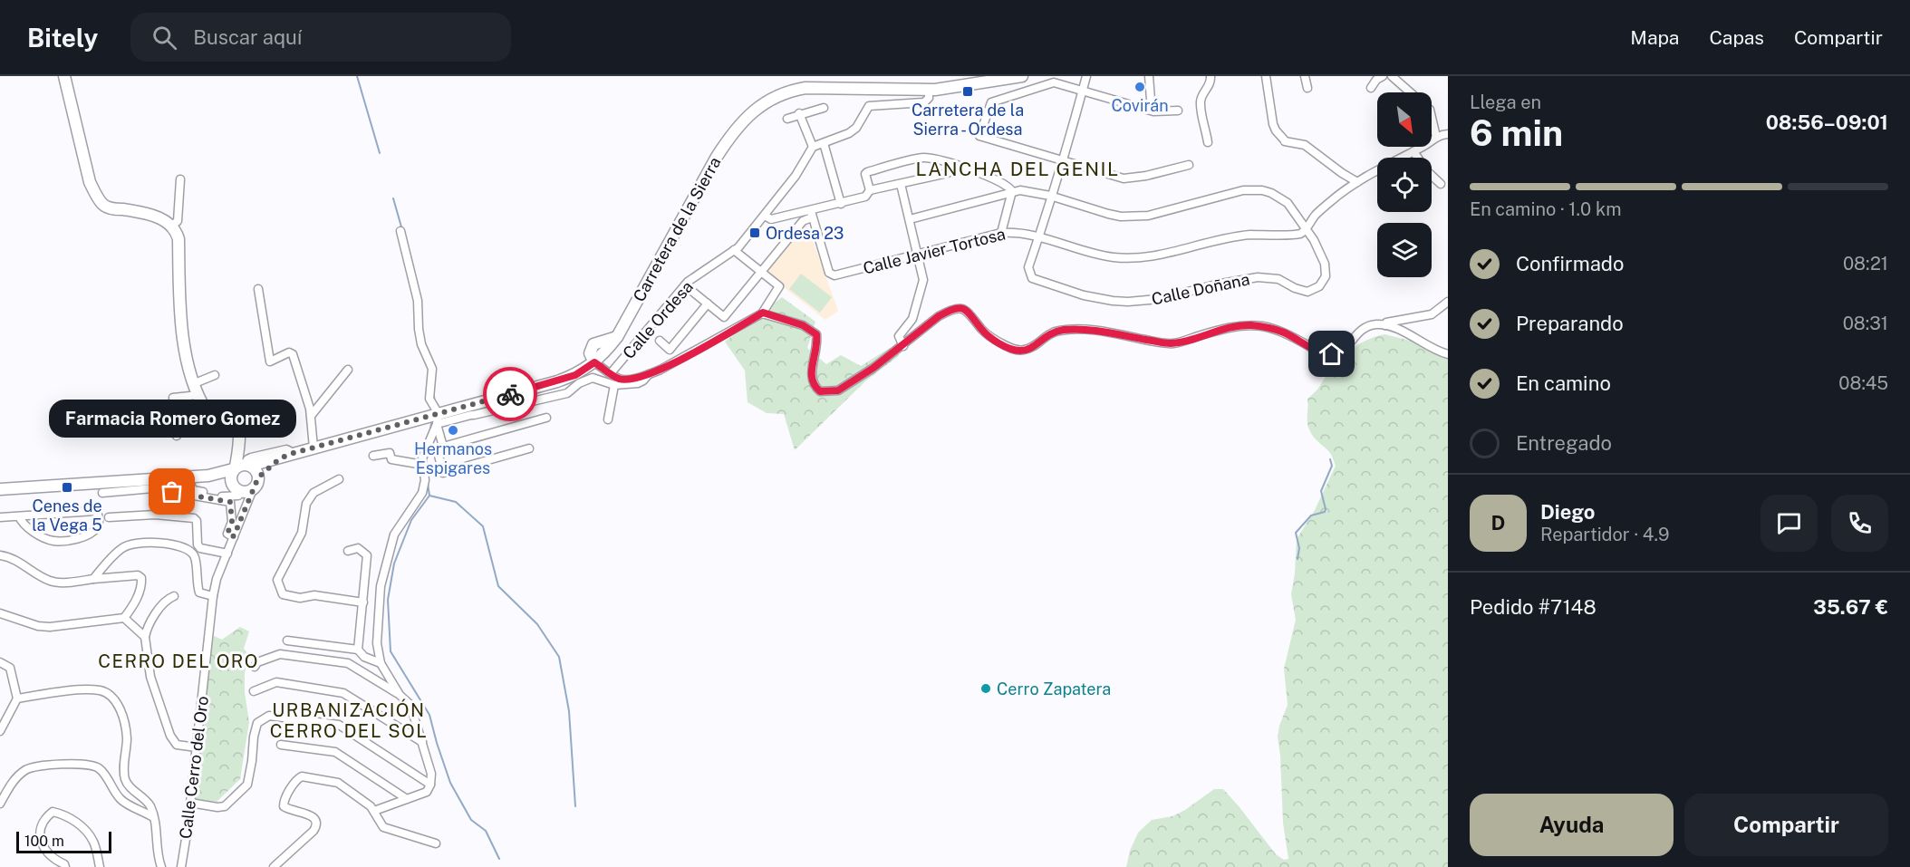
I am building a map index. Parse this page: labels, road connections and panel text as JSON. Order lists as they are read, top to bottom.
{
  "streets": {
    "street": [
      "Carretera de la Sierra",
      "Calle Javier Tortosa",
      "Calle Doñana",
      "Calle Ordesa",
      "Calle Cerro del Oro"
    ]
  },
  "crossings": [
    ["Calle Javier Tortosa", "Calle Doñana"]
  ],
  "districts": ["LANCHA DEL GENIL", "CERRO DEL ORO", "URBANIZACIÓN CERRO DEL SOL"],
  "places": {
    "other": [
      "Covirán",
      "Hermanos Espigares",
      "Farmacia Romero Gomez",
      "Cerro Zapatera"
    ],
    "transit": ["Carretera de la Sierra - Ordesa", "Ordesa 23", "Cenes de la Vega 5"]
  },
  "scale_bar": "100 m",
  "north": "bottom right",
  "page": {
    "header": "Bitely",
    "search": "Buscar aquí",
    "nav": ["Mapa", "Capas", "Compartir"],
    "heading": ["6 min", "Llega en", "08:56–09:01"],
    "panel": [
      "Diego",
      "Repartidor · 4.9",
      "Pedido #7148",
      "35.67 €"
    ],
    "bar": "En camino · 1.0 km",
    "list": [
      ["Confirmado", "08:21"],
      ["Preparando", "08:31"],
      ["En camino", "08:45"],
      "Entregado"
    ],
    "bubble": "Farmacia Romero Gomez",
    "round": "D",
    "buttons": ["Ayuda", "Compartir"],
    "scale": "100 m"
  }
}
